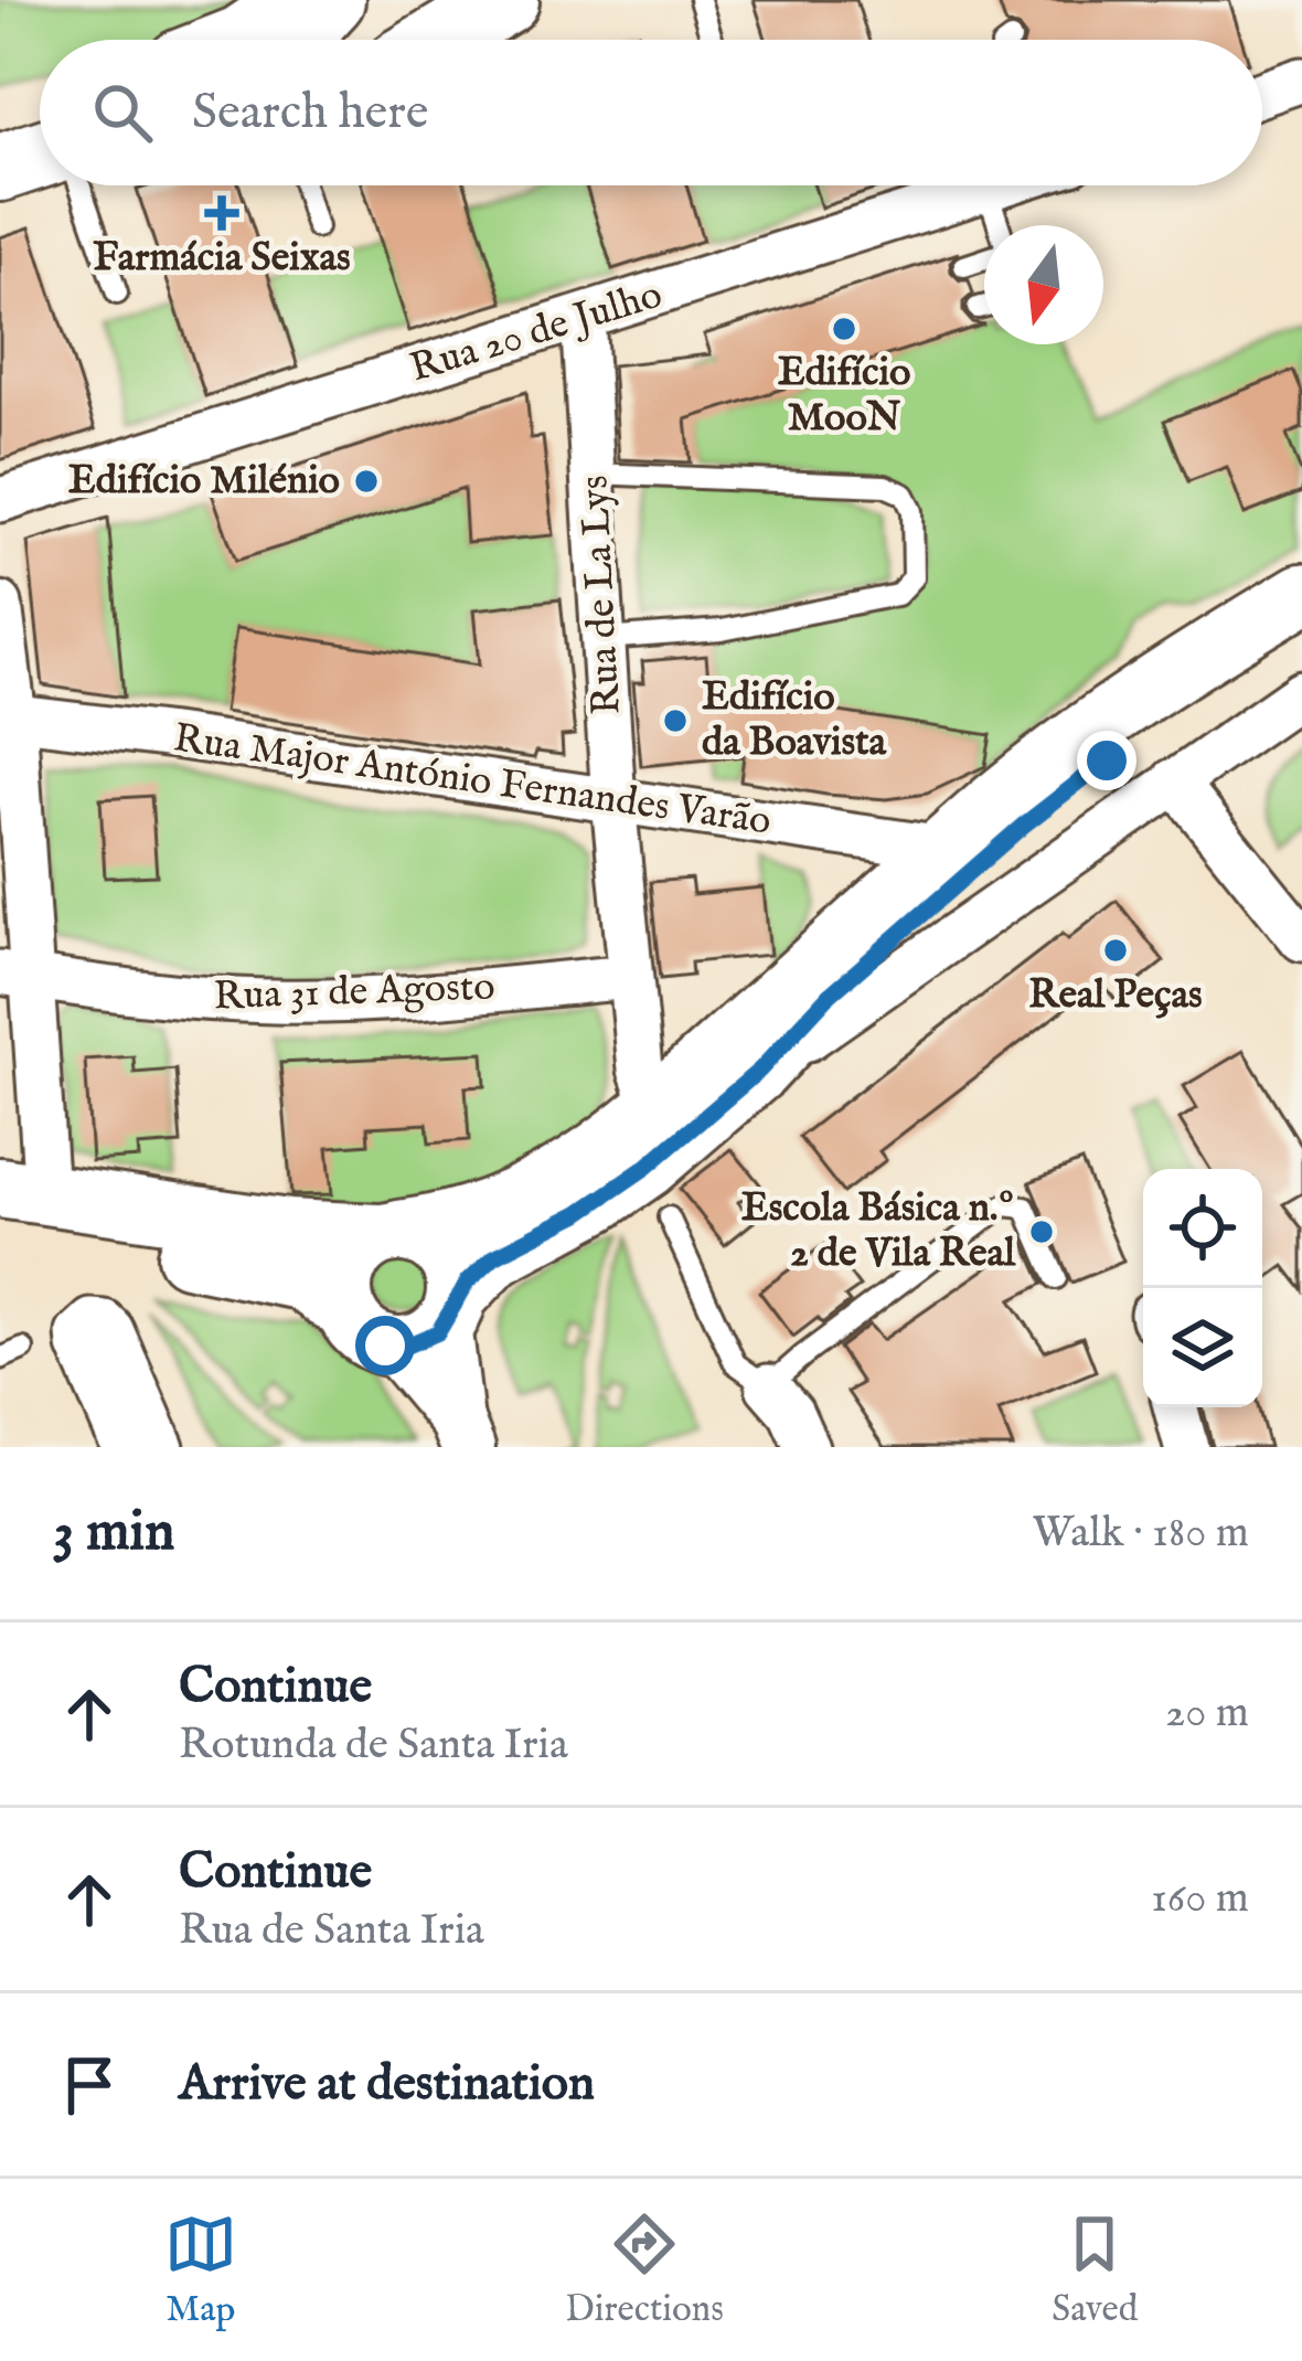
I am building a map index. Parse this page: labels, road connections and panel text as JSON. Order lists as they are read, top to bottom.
{
  "streets": {
    "street": [
      "Rua 20 de Julho",
      "Rua de La Lys",
      "Rua Major António Fernandes Varão",
      "Rua 31 de Agosto"
    ]
  },
  "crossings": [
    ["Rua 20 de Julho", "Rua de La Lys"],
    ["Rua de La Lys", "Rua Major António Fernandes Varão"],
    ["Rua de La Lys", "Rua 31 de Agosto"]
  ],
  "places": {
    "health": ["Farmácia Seixas"],
    "other": [
      "Edifício MooN",
      "Edifício Milénio",
      "Edifício da Boavista",
      "Real Peças",
      "Escola Básica n.º 2 de Vila Real"
    ]
  },
  "north": "bottom",
  "page": {
    "search": "Search here",
    "heading": ["3 min", "Walk · 180 m"],
    "list": [
      ["Continue", "Rotunda de Santa Iria", "20 m"],
      ["Continue", "Rua de Santa Iria", "160 m"],
      "Arrive at destination"
    ],
    "nav": ["Map", "Directions", "Saved"]
  }
}
